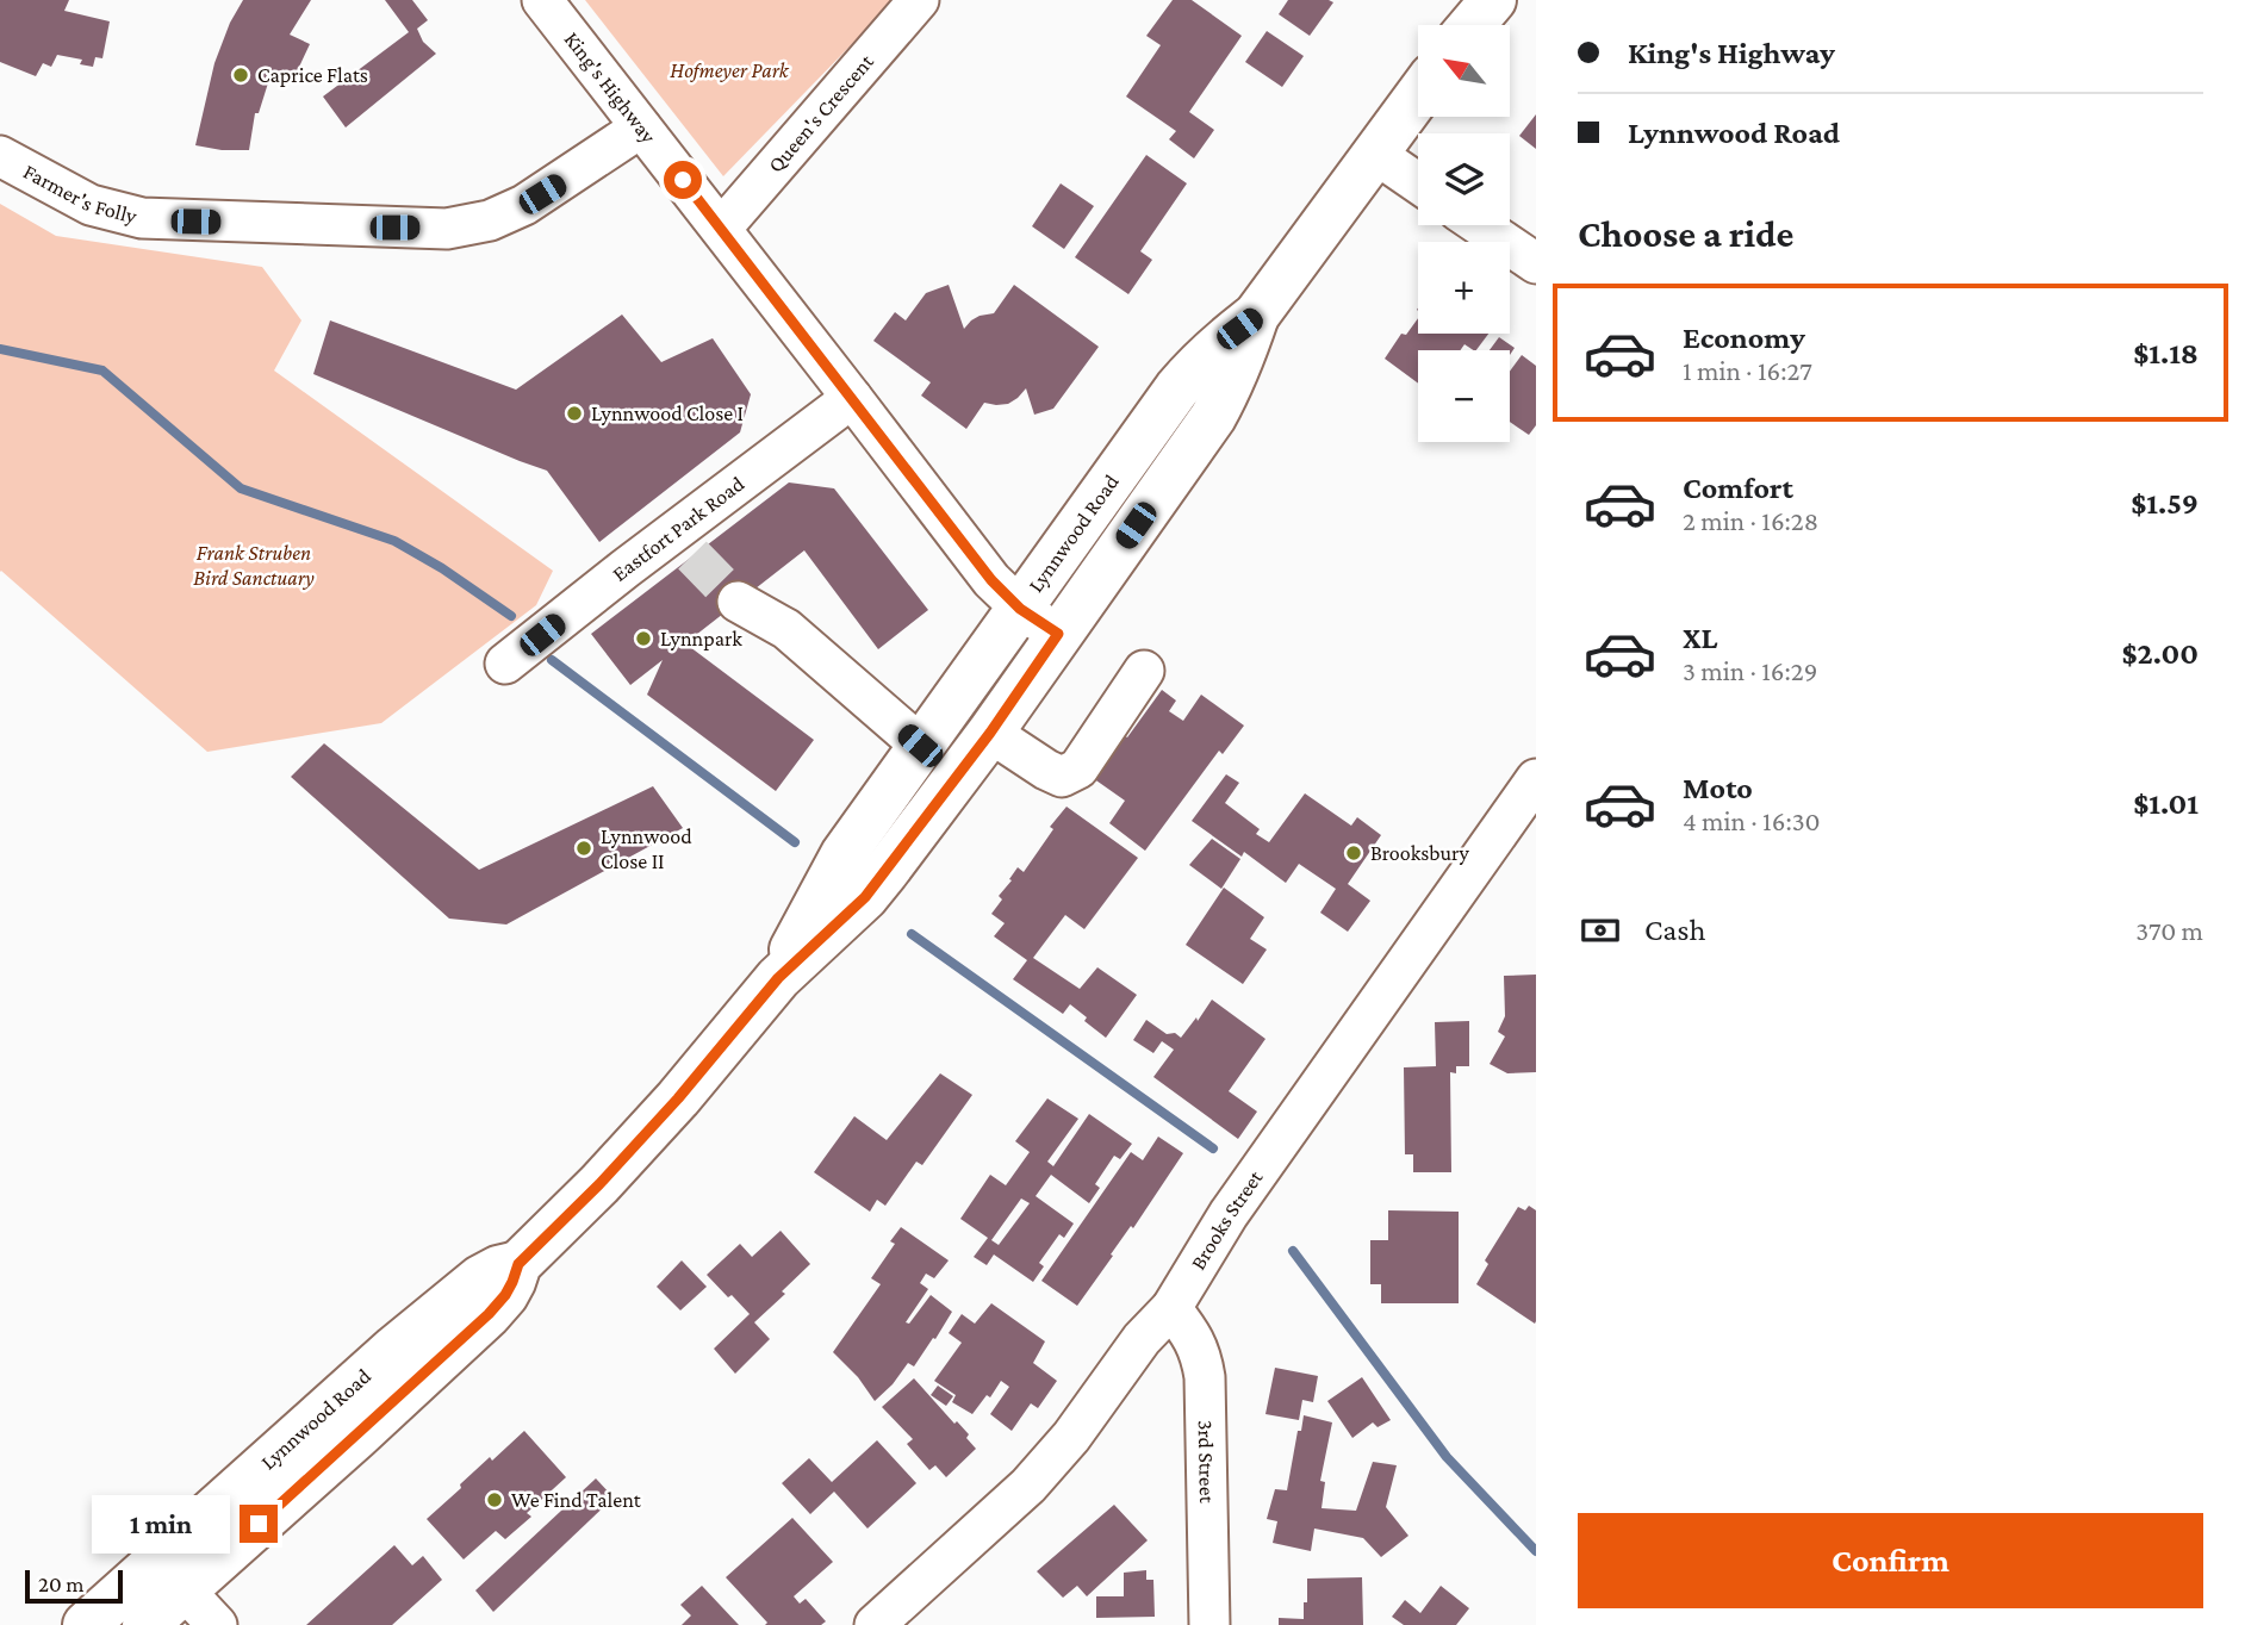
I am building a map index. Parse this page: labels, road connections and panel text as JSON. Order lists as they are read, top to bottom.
{
  "streets": {
    "main road": ["Lynnwood Road"],
    "street": [
      "King's Highway",
      "Queen's Crescent",
      "Farmer's Folly",
      "Eastfort Park Road",
      "Brooks Street",
      "3rd Street"
    ]
  },
  "crossings": [
    ["King's Highway", "Queen's Crescent"],
    ["King's Highway", "Farmer's Folly"],
    ["King's Highway", "Eastfort Park Road"],
    ["King's Highway", "Lynnwood Road"],
    ["Brooks Street", "3rd Street"]
  ],
  "parks": ["Hofmeyer Park", "Frank Struben Bird Sanctuary"],
  "places": [
    "Caprice Flats",
    "Lynnwood Close I",
    "Lynnpark",
    "Lynnwood Close II",
    "Brooksbury",
    "We Find Talent"
  ],
  "scale_bar": "20 m",
  "north": "top left",
  "page": {
    "banner": ["King's Highway", "Lynnwood Road"],
    "map_buttons": ["+", "−"],
    "heading": "Choose a ride",
    "list": [
      {
        "name": "Economy",
        "note": "1 min · 16:27",
        "value": "$1.18"
      },
      {
        "name": "Comfort",
        "note": "2 min · 16:28",
        "value": "$1.59"
      },
      {
        "name": "XL",
        "note": "3 min · 16:29",
        "value": "$2.00"
      },
      {
        "name": "Moto",
        "note": "4 min · 16:30",
        "value": "$1.01"
      }
    ],
    "pay": ["Cash", "370 m"],
    "bubble": "1 min",
    "buttons": "Confirm",
    "scale": "20 m"
  }
}
